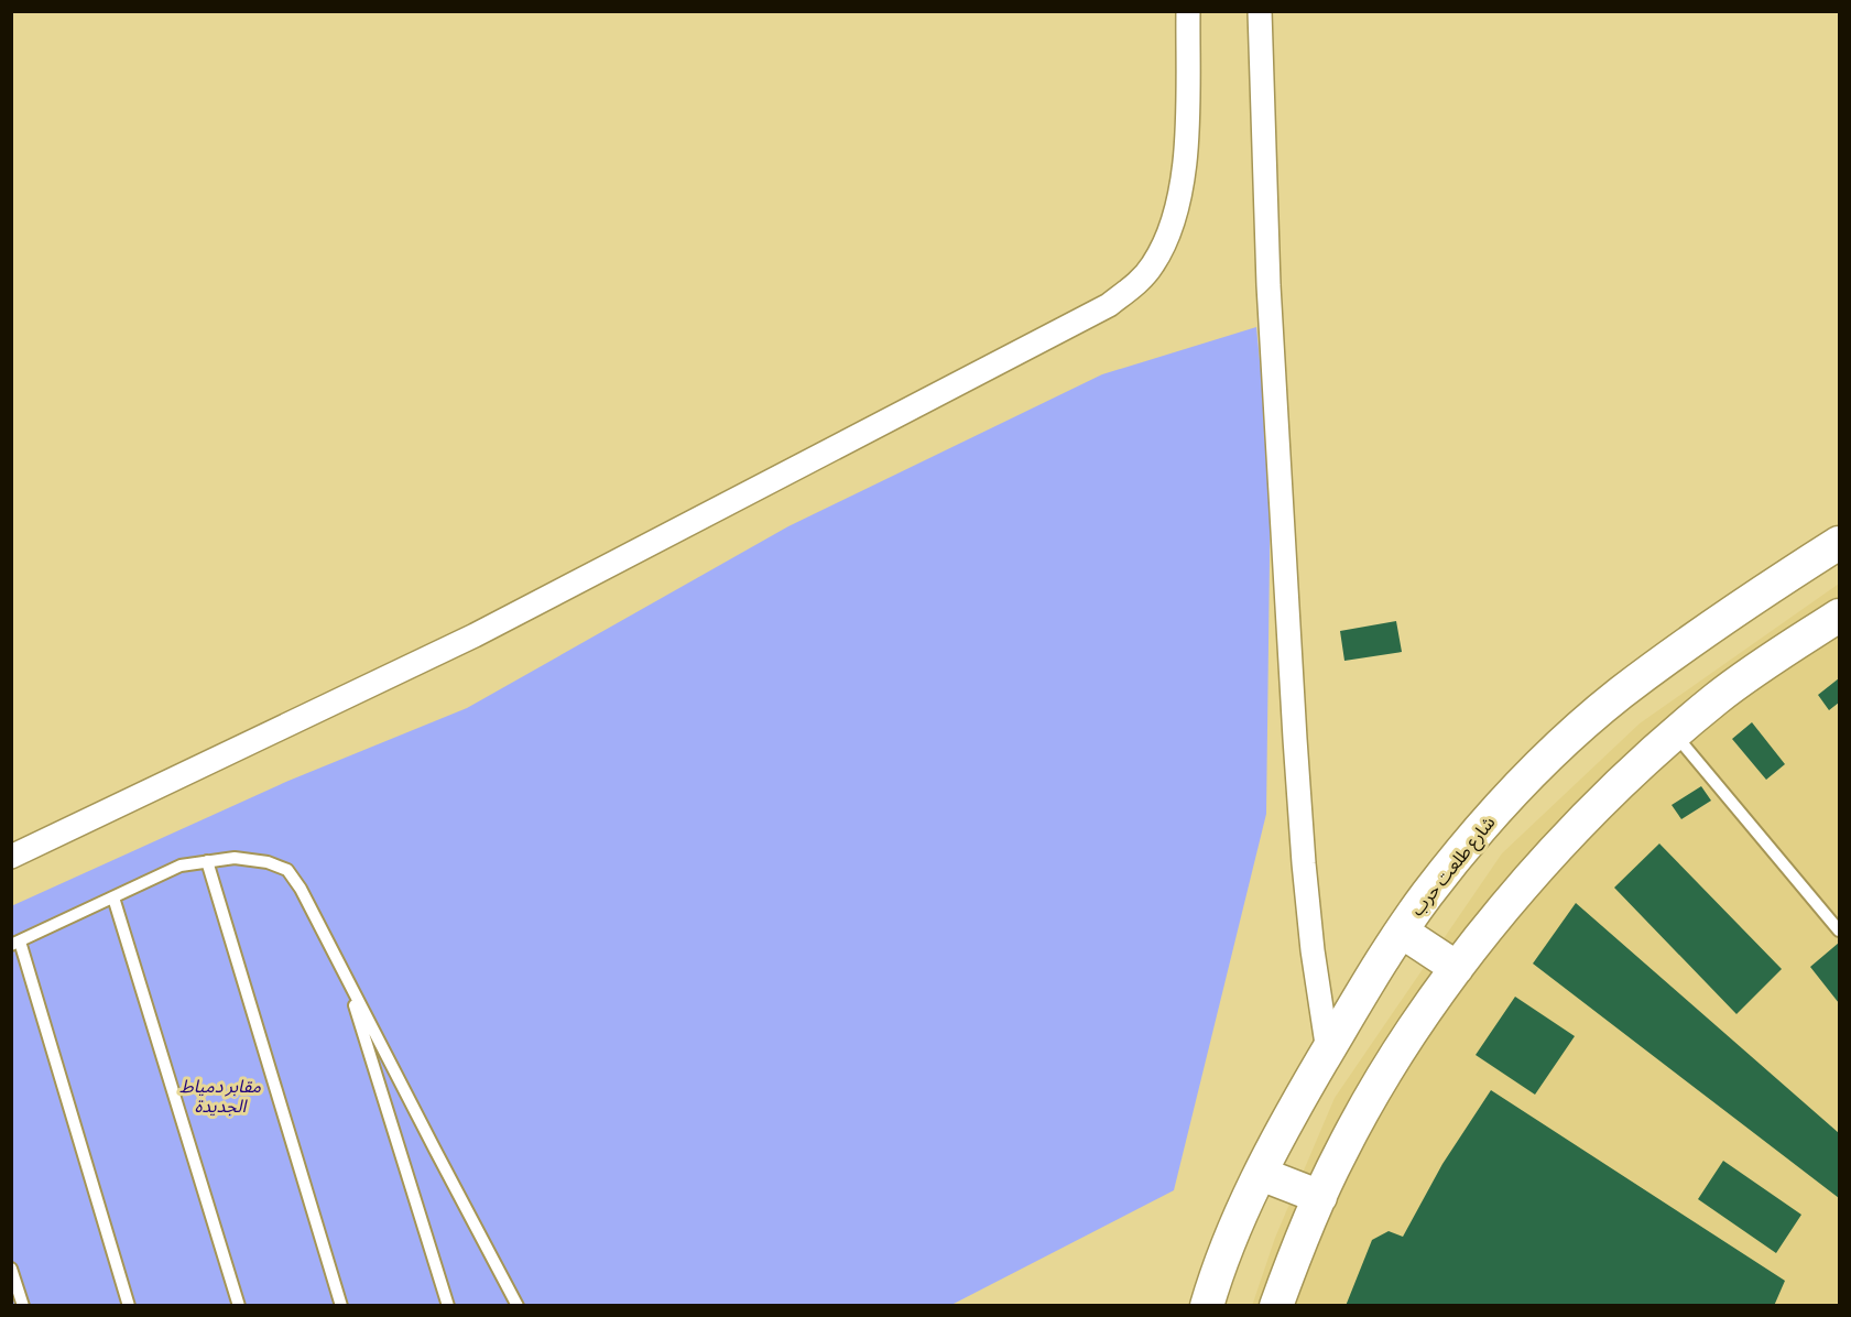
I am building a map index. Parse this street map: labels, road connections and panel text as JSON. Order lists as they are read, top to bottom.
{
  "streets": {
    "main road": ["شارع طلعت حرب"]
  },
  "parks": ["مقابر دمياط الجديدة"]
}
